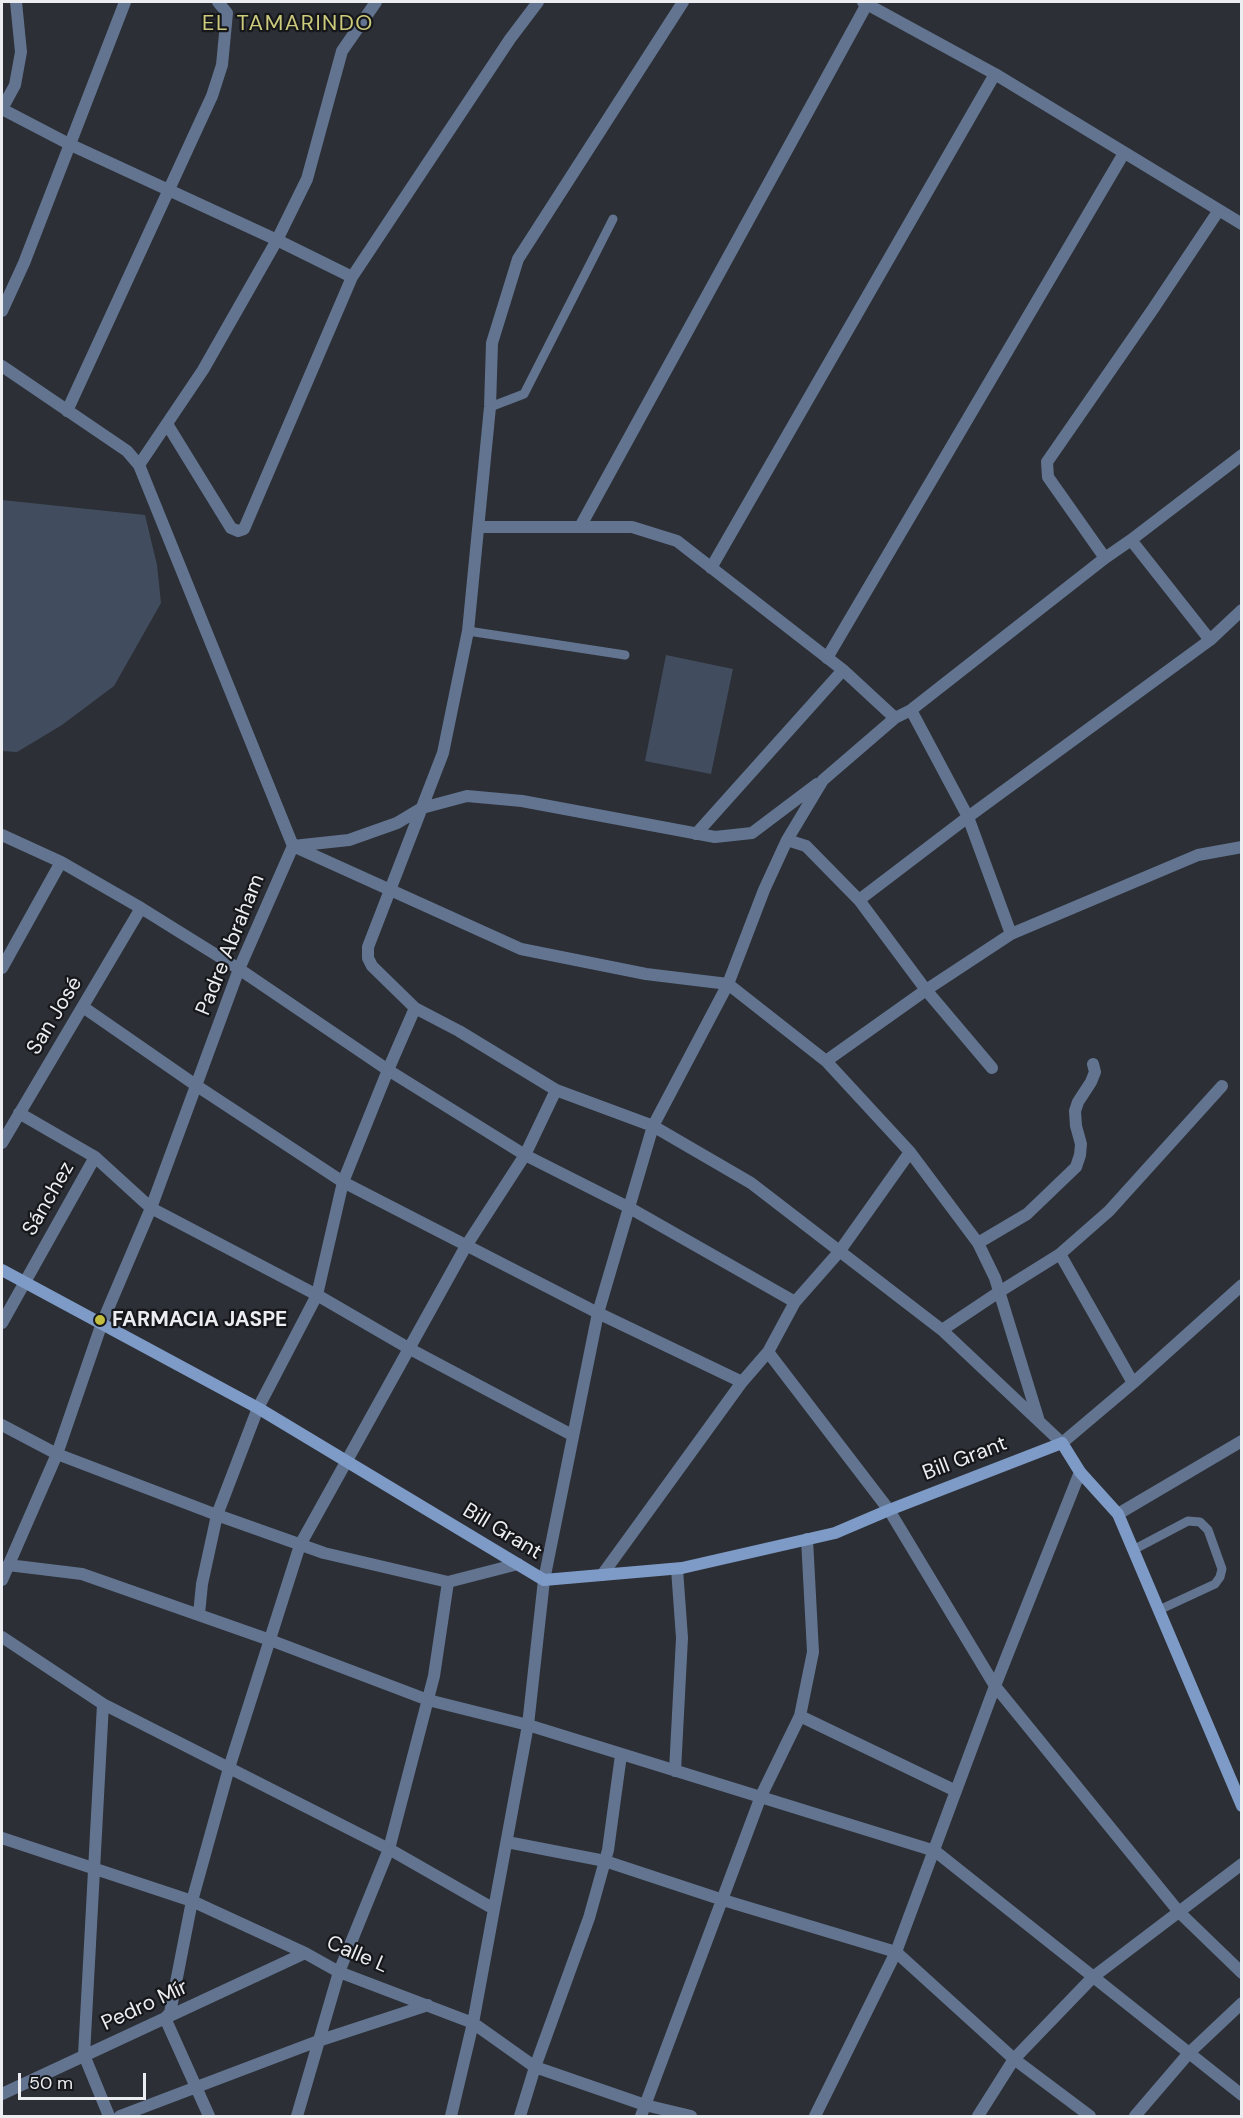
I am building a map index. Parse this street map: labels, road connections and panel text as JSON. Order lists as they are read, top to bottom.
{
  "streets": {
    "street": [
      "Padre Abraham",
      "San José",
      "Sánchez",
      "Bill Grant",
      "Calle L",
      "Pedro Mír"
    ]
  },
  "crossings": [
    ["Padre Abraham", "Bill Grant"],
    ["Sánchez", "Bill Grant"],
    ["Calle L", "Pedro Mír"]
  ],
  "districts": ["EL TAMARINDO"],
  "places": ["FARMACIA JASPE"],
  "scale_bar": "50 m"
}
